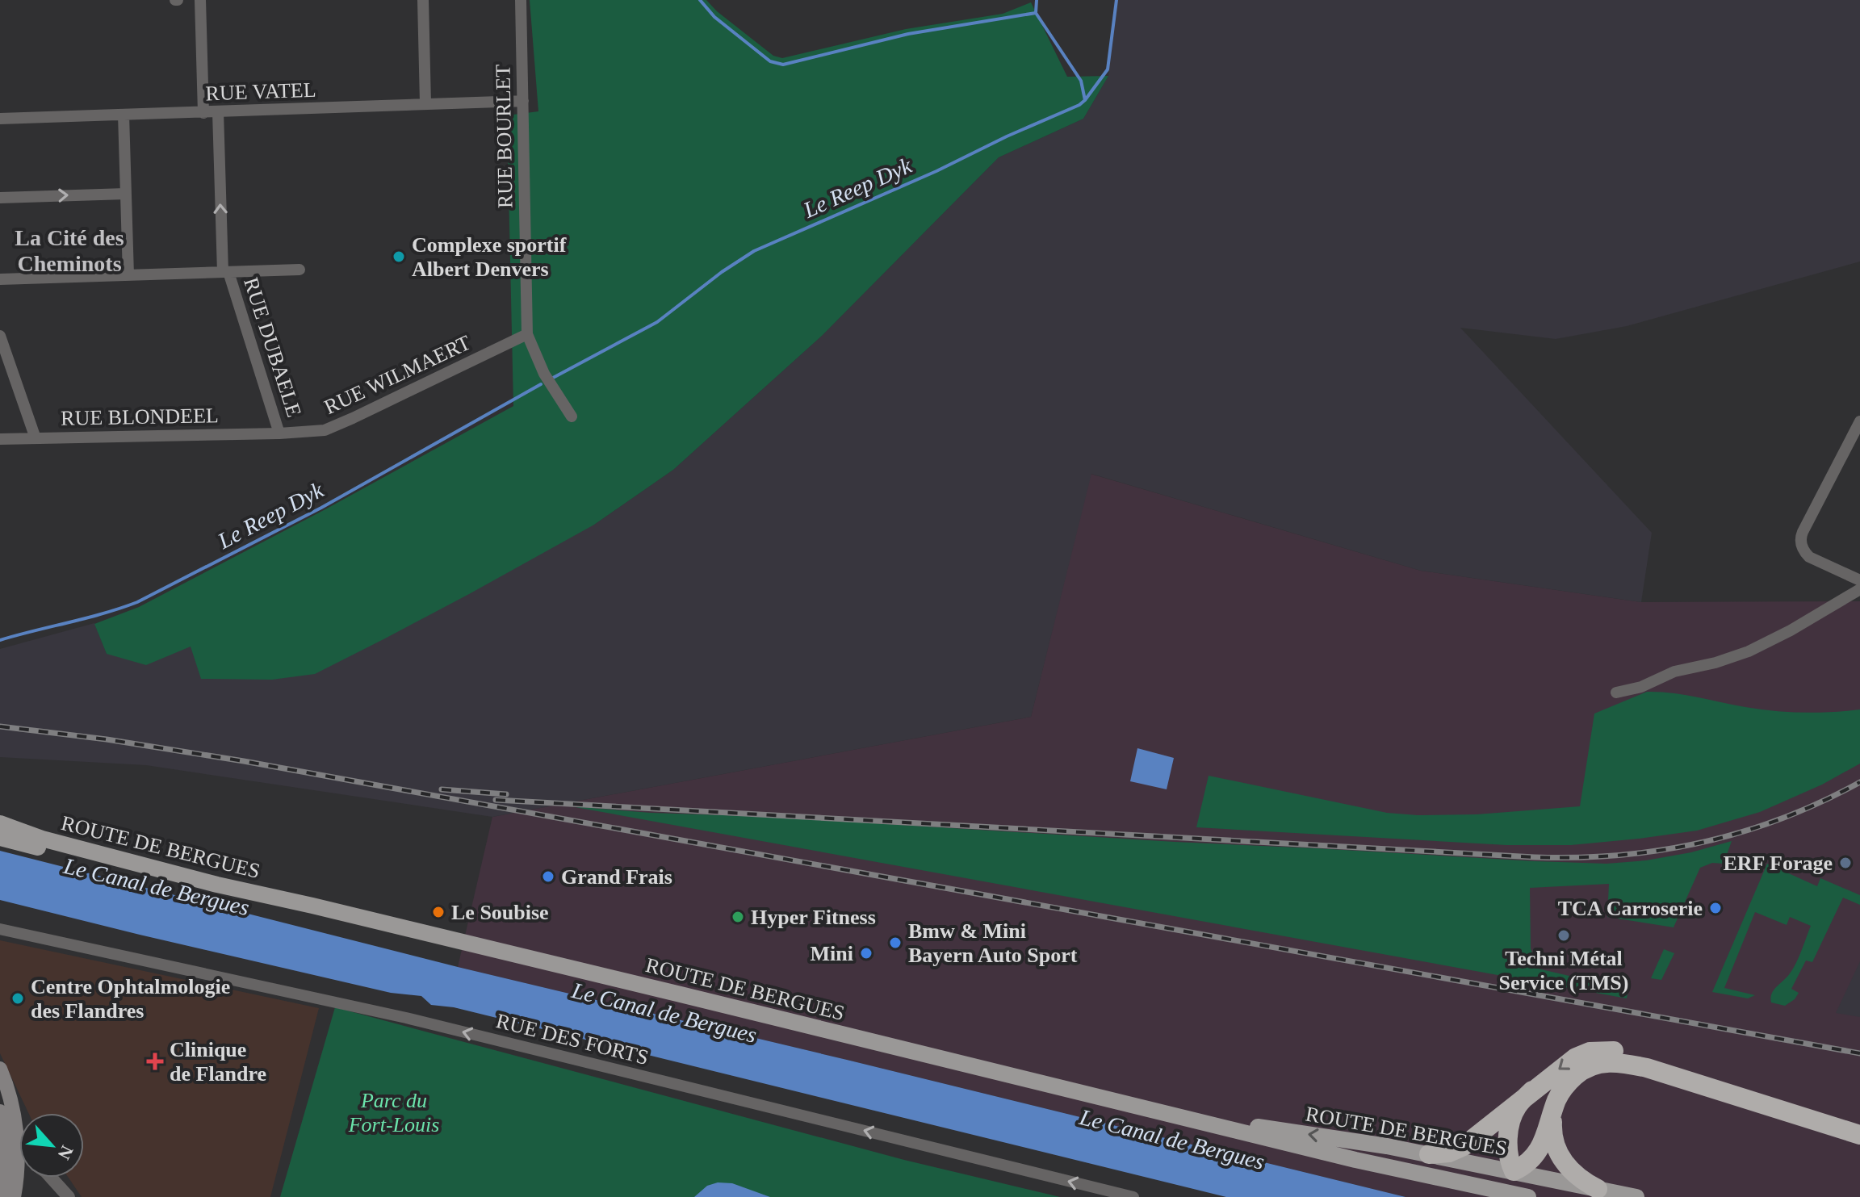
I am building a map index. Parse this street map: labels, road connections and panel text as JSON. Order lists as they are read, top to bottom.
{
  "streets": {
    "main road": ["ROUTE DE BERGUES"],
    "street": [
      "RUE VATEL",
      "RUE BOURLET",
      "RUE DUBAELE",
      "RUE WILMAERT",
      "RUE BLONDEEL",
      "RUE DES FORTS"
    ]
  },
  "crossings": [
    ["RUE VATEL", "RUE BOURLET"],
    ["RUE VATEL", "RUE DUBAELE"],
    ["RUE BOURLET", "RUE WILMAERT"],
    ["RUE DUBAELE", "RUE WILMAERT"],
    ["RUE DUBAELE", "RUE BLONDEEL"],
    ["RUE WILMAERT", "RUE BLONDEEL"]
  ],
  "one_way": ["RUE DES FORTS"],
  "districts": ["La Cité des Cheminots"],
  "water": ["Le Reep Dyk", "Le Canal de Bergues"],
  "parks": ["Parc du Fort-Louis"],
  "places": {
    "other": [
      "Complexe sportif Albert Denvers",
      "ERF Forage",
      "Grand Frais",
      "TCA Carroserie",
      "Le Soubise",
      "Hyper Fitness",
      "Techni Métal Service (TMS)",
      "Bmw & Mini Bayern Auto Sport",
      "Mini",
      "Centre Ophtalmologie des Flandres"
    ],
    "health": ["Clinique de Flandre"]
  },
  "north": "bottom right"
}
